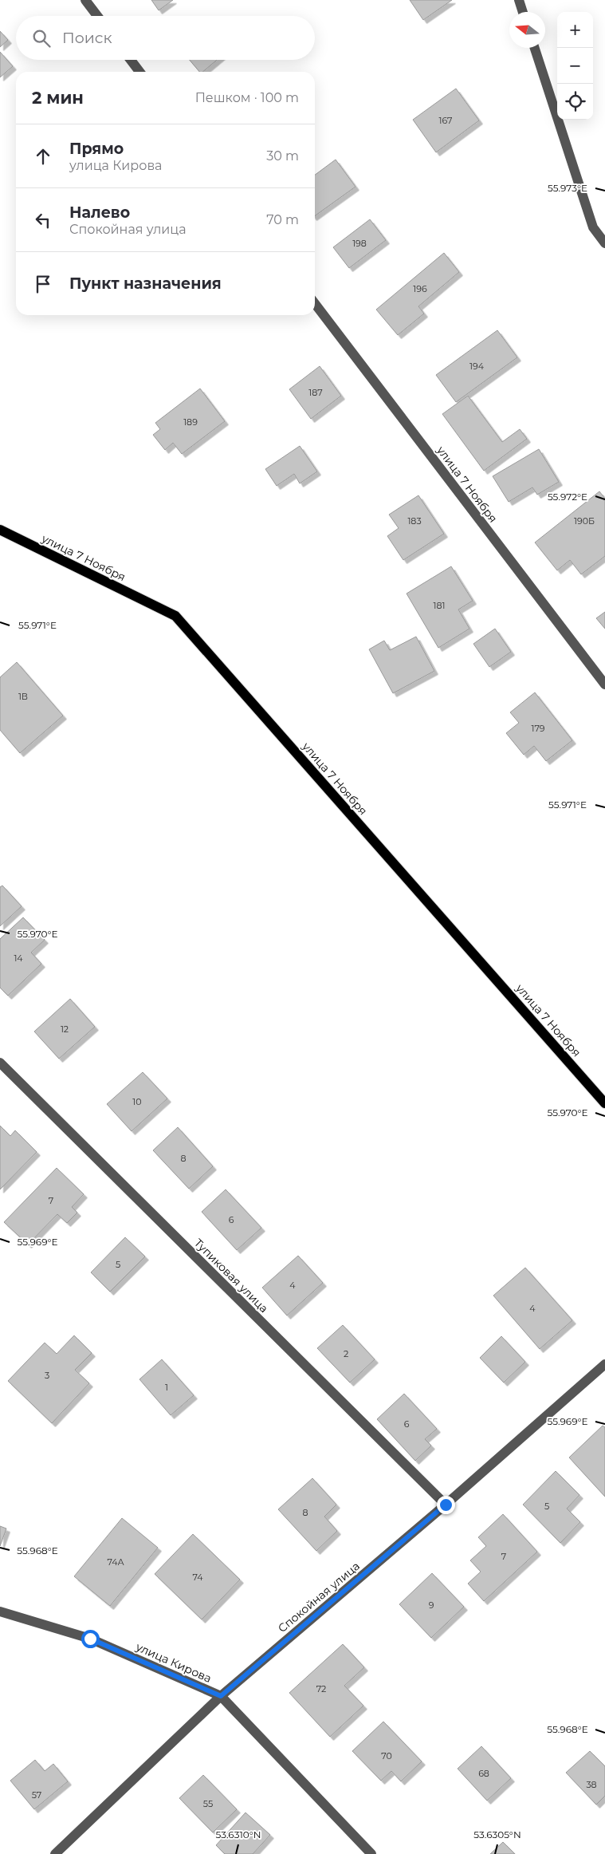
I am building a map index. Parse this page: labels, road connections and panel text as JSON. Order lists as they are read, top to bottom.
{
  "streets": {
    "main road": ["улица 7 Ноября"],
    "street": ["Тупиковая улица", "Спокойная улица", "улица Кирова"]
  },
  "crossings": [
    ["Тупиковая улица", "Спокойная улица"],
    ["Спокойная улица", "улица Кирова"]
  ],
  "house_numbers": [
    "167",
    "198",
    "196",
    "194",
    "187",
    "189",
    "183",
    "190Б",
    "181",
    "1В",
    "179",
    "14",
    "12",
    "10",
    "8",
    "7",
    "6",
    "5",
    "4",
    "4",
    "2",
    "3",
    "1",
    "6",
    "5",
    "8",
    "7",
    "74А",
    "74",
    "9",
    "72",
    "70",
    "68",
    "38",
    "57",
    "55"
  ],
  "north": "left",
  "page": {
    "map_buttons": ["+", "−"],
    "search": "Поиск",
    "heading": ["2 мин", "Пешком · 100 m"],
    "list": [
      ["Прямо", "улица Кирова", "30 m"],
      ["Налево", "Спокойная улица", "70 m"],
      "Пункт назначения"
    ]
  },
  "coordinates": [
    "55.973°E",
    "55.972°E",
    "55.971°E",
    "55.970°E",
    "55.969°E",
    "55.968°E",
    "53.6310°N",
    "53.6305°N"
  ]
}
